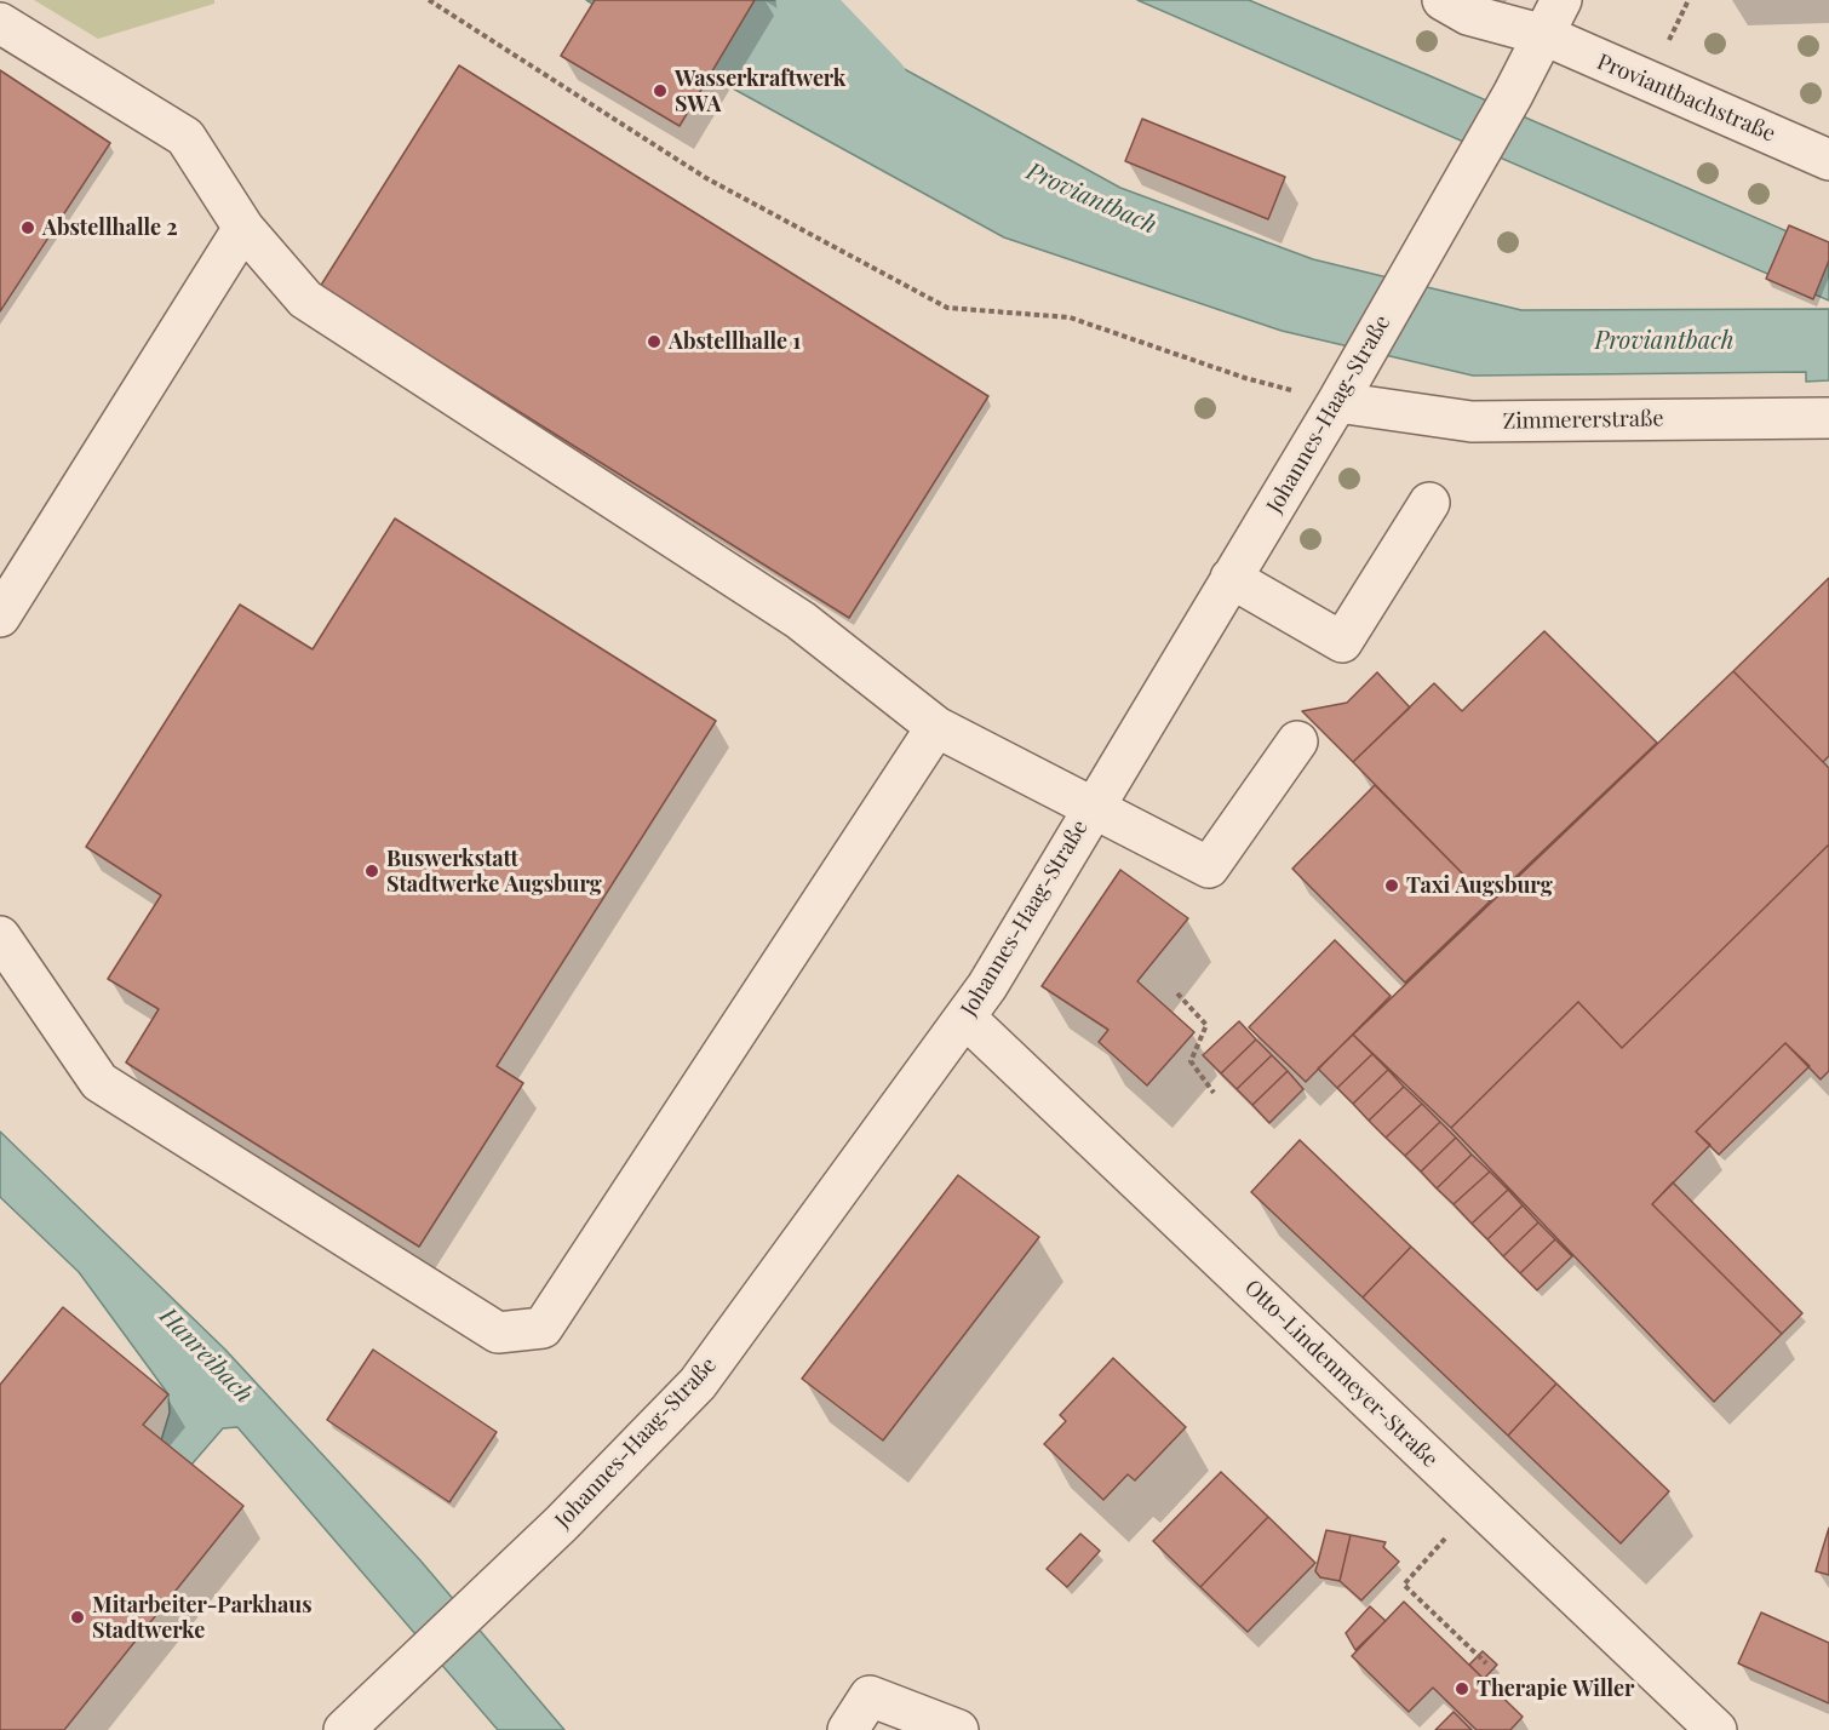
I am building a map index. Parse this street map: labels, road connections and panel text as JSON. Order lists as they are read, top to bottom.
{
  "streets": {
    "street": [
      "Proviantbachstraße",
      "Johannes-Haag-Straße",
      "Zimmererstraße",
      "Otto-Lindenmeyer-Straße"
    ]
  },
  "crossings": [
    ["Proviantbachstraße", "Johannes-Haag-Straße"],
    ["Johannes-Haag-Straße", "Zimmererstraße"],
    ["Johannes-Haag-Straße", "Otto-Lindenmeyer-Straße"]
  ],
  "water": ["Proviantbach", "Hanreibach"],
  "places": [
    "Wasserkraftwerk SWA",
    "Abstellhalle 2",
    "Abstellhalle 1",
    "Buswerkstatt Stadtwerke Augsburg",
    "Taxi Augsburg",
    "Mitarbeiter-Parkhaus Stadtwerke",
    "Therapie Willer"
  ]
}
